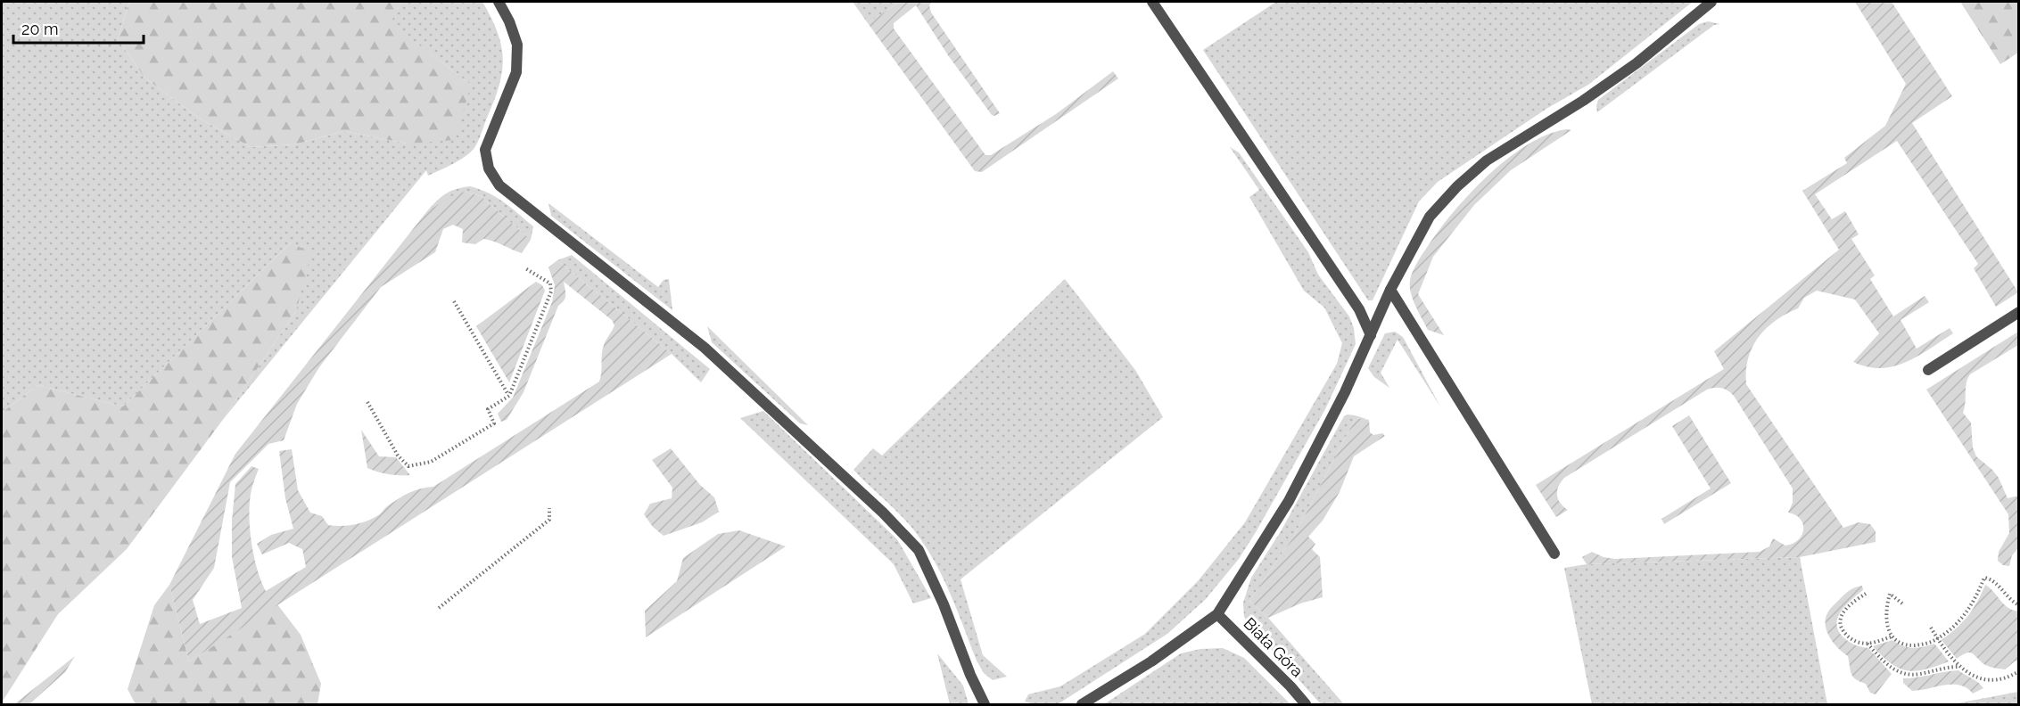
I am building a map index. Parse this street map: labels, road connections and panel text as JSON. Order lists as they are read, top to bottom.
{
  "streets": {
    "street": ["Biała Góra"]
  },
  "scale_bar": "20 m"
}
